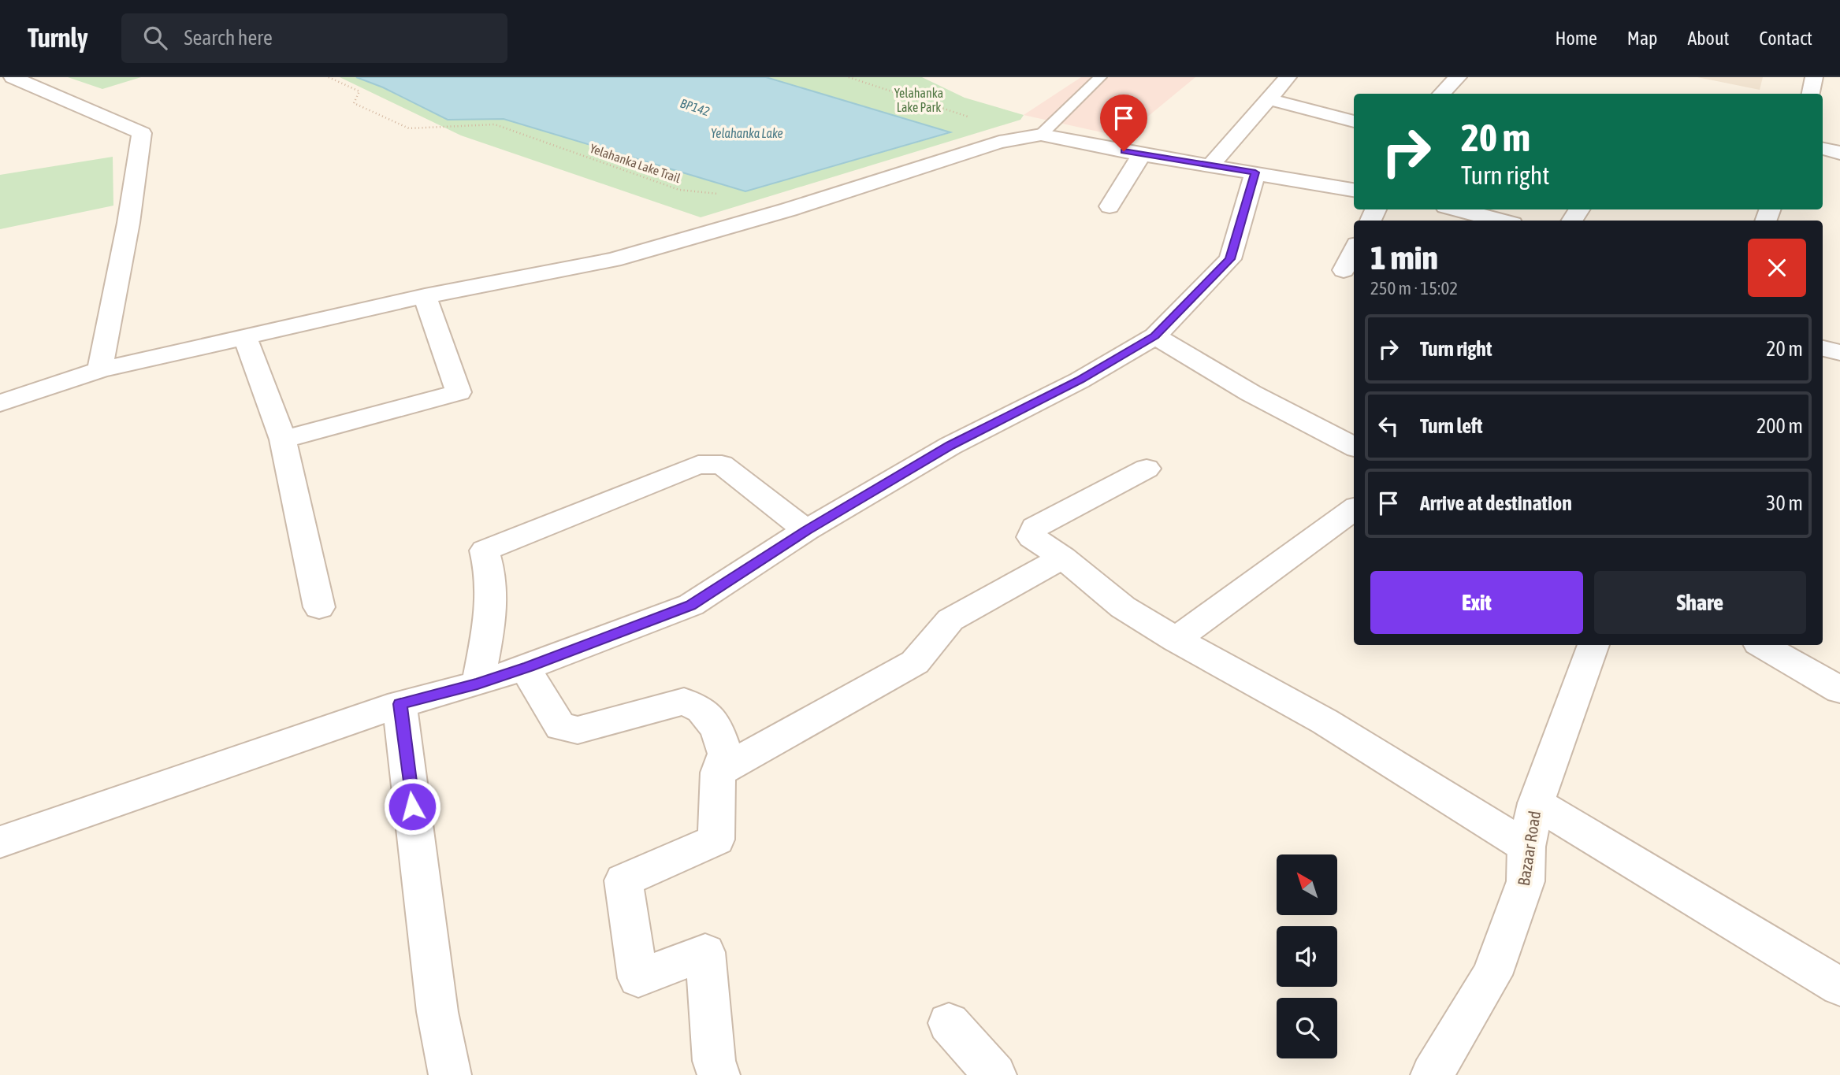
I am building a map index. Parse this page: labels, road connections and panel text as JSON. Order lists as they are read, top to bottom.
{
  "streets": {
    "street": ["Bazaar Road"],
    "path": ["Yelahanka Lake Trail"]
  },
  "water": ["BP142", "Yelahanka Lake"],
  "parks": ["Yelahanka Lake Park"],
  "north": "top left",
  "page": {
    "header": "Turnly",
    "search": "Search here",
    "nav": [
      "Home",
      "Map",
      "About",
      "Contact"
    ],
    "turn": ["20 m", "Turn right"],
    "heading": ["1 min", "250 m · 15:02"],
    "list": [
      {
        "name": "Turn right",
        "value": "20 m"
      },
      {
        "name": "Turn left",
        "value": "200 m"
      },
      {
        "name": "Arrive at destination",
        "value": "30 m"
      }
    ],
    "buttons": ["Exit", "Share"]
  }
}
